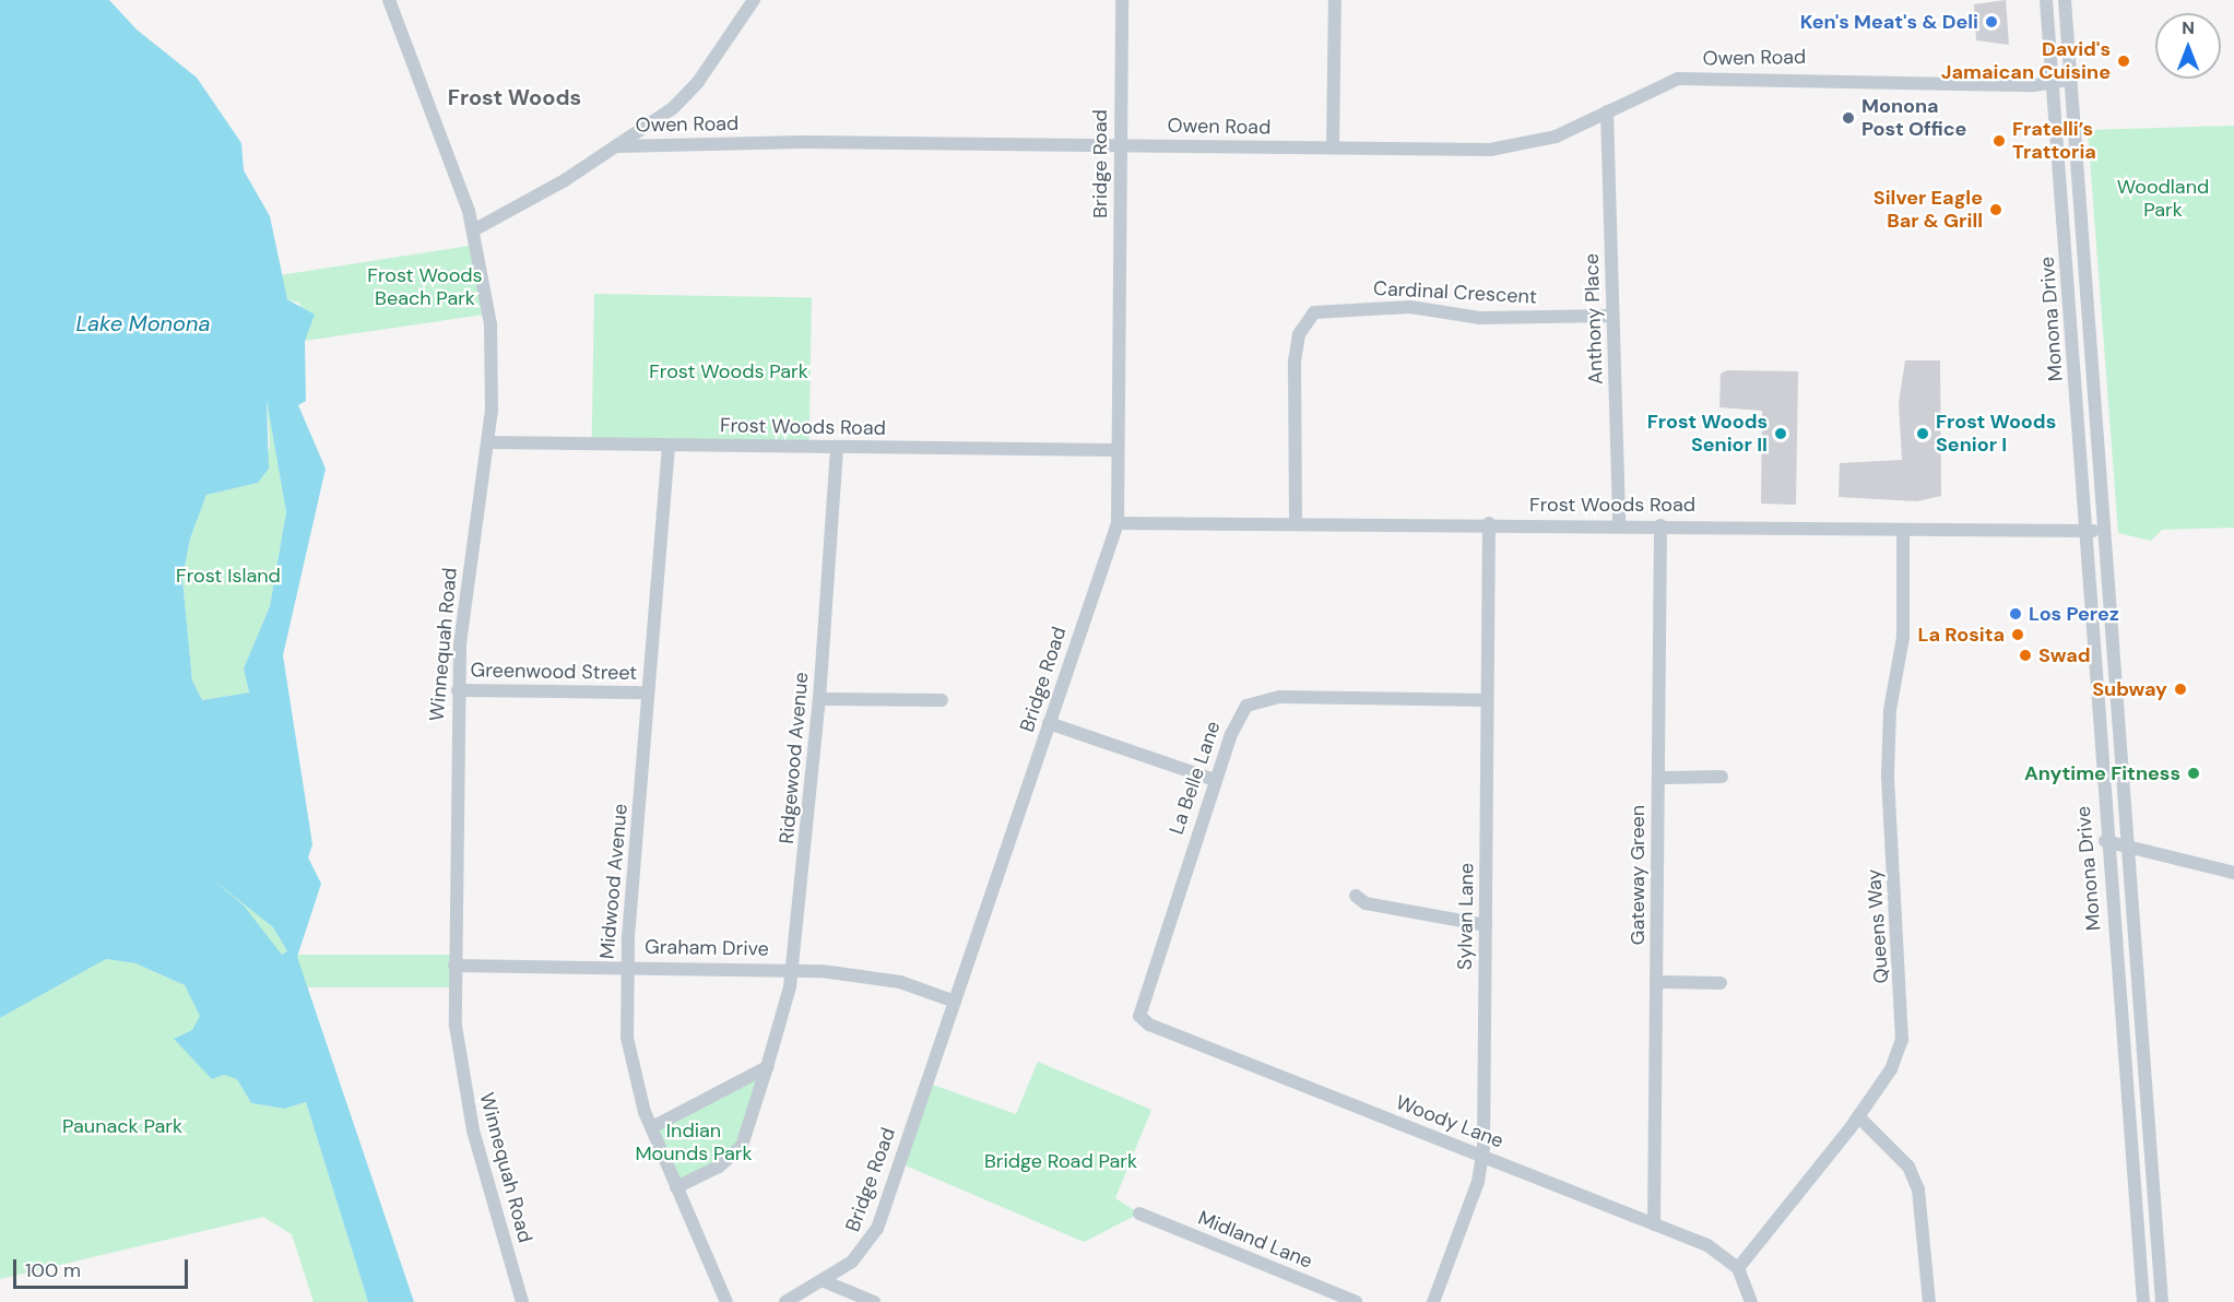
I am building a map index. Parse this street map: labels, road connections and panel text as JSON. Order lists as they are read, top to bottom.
{
  "streets": {
    "street": [
      "Owen Road",
      "Bridge Road",
      "Cardinal Crescent",
      "Anthony Place",
      "Monona Drive",
      "Frost Woods Road",
      "Winnequah Road",
      "Greenwood Street",
      "Ridgewood Avenue",
      "La Belle Lane",
      "Gateway Green",
      "Midwood Avenue",
      "Sylvan Lane",
      "Queens Way",
      "Graham Drive",
      "Woody Lane",
      "Midland Lane"
    ]
  },
  "crossings": [
    ["Owen Road", "Bridge Road"],
    ["Owen Road", "Anthony Place"],
    ["Owen Road", "Monona Drive"],
    ["Owen Road", "Winnequah Road"],
    ["Bridge Road", "Frost Woods Road"],
    ["Bridge Road", "Graham Drive"],
    ["Cardinal Crescent", "Anthony Place"],
    ["Cardinal Crescent", "Frost Woods Road"],
    ["Anthony Place", "Frost Woods Road"],
    ["Monona Drive", "Frost Woods Road"],
    ["Frost Woods Road", "Winnequah Road"],
    ["Frost Woods Road", "Ridgewood Avenue"],
    ["Frost Woods Road", "Gateway Green"],
    ["Frost Woods Road", "Midwood Avenue"],
    ["Frost Woods Road", "Sylvan Lane"],
    ["Frost Woods Road", "Queens Way"],
    ["Winnequah Road", "Greenwood Street"],
    ["Winnequah Road", "Graham Drive"],
    ["Greenwood Street", "Midwood Avenue"],
    ["Ridgewood Avenue", "Midwood Avenue"],
    ["Ridgewood Avenue", "Graham Drive"],
    ["La Belle Lane", "Sylvan Lane"],
    ["La Belle Lane", "Woody Lane"],
    ["Gateway Green", "Woody Lane"],
    ["Midwood Avenue", "Graham Drive"],
    ["Sylvan Lane", "Woody Lane"],
    ["Queens Way", "Woody Lane"]
  ],
  "districts": ["Frost Woods"],
  "water": ["Lake Monona"],
  "parks": [
    "Woodland Park",
    "Frost Woods Beach Park",
    "Frost Woods Park",
    "Frost Island",
    "Paunack Park",
    "Indian Mounds Park",
    "Bridge Road Park"
  ],
  "places": [
    "Ken's Meat's & Deli",
    "David's Jamaican Cuisine",
    "Monona Post Office",
    "Fratelli’s Trattoria",
    "Silver Eagle Bar & Grill",
    "Frost Woods Senior II",
    "Frost Woods Senior I",
    "Los Perez",
    "La Rosita",
    "Swad",
    "Subway",
    "Anytime Fitness"
  ],
  "scale_bar": "100 m",
  "north": "top"
}
